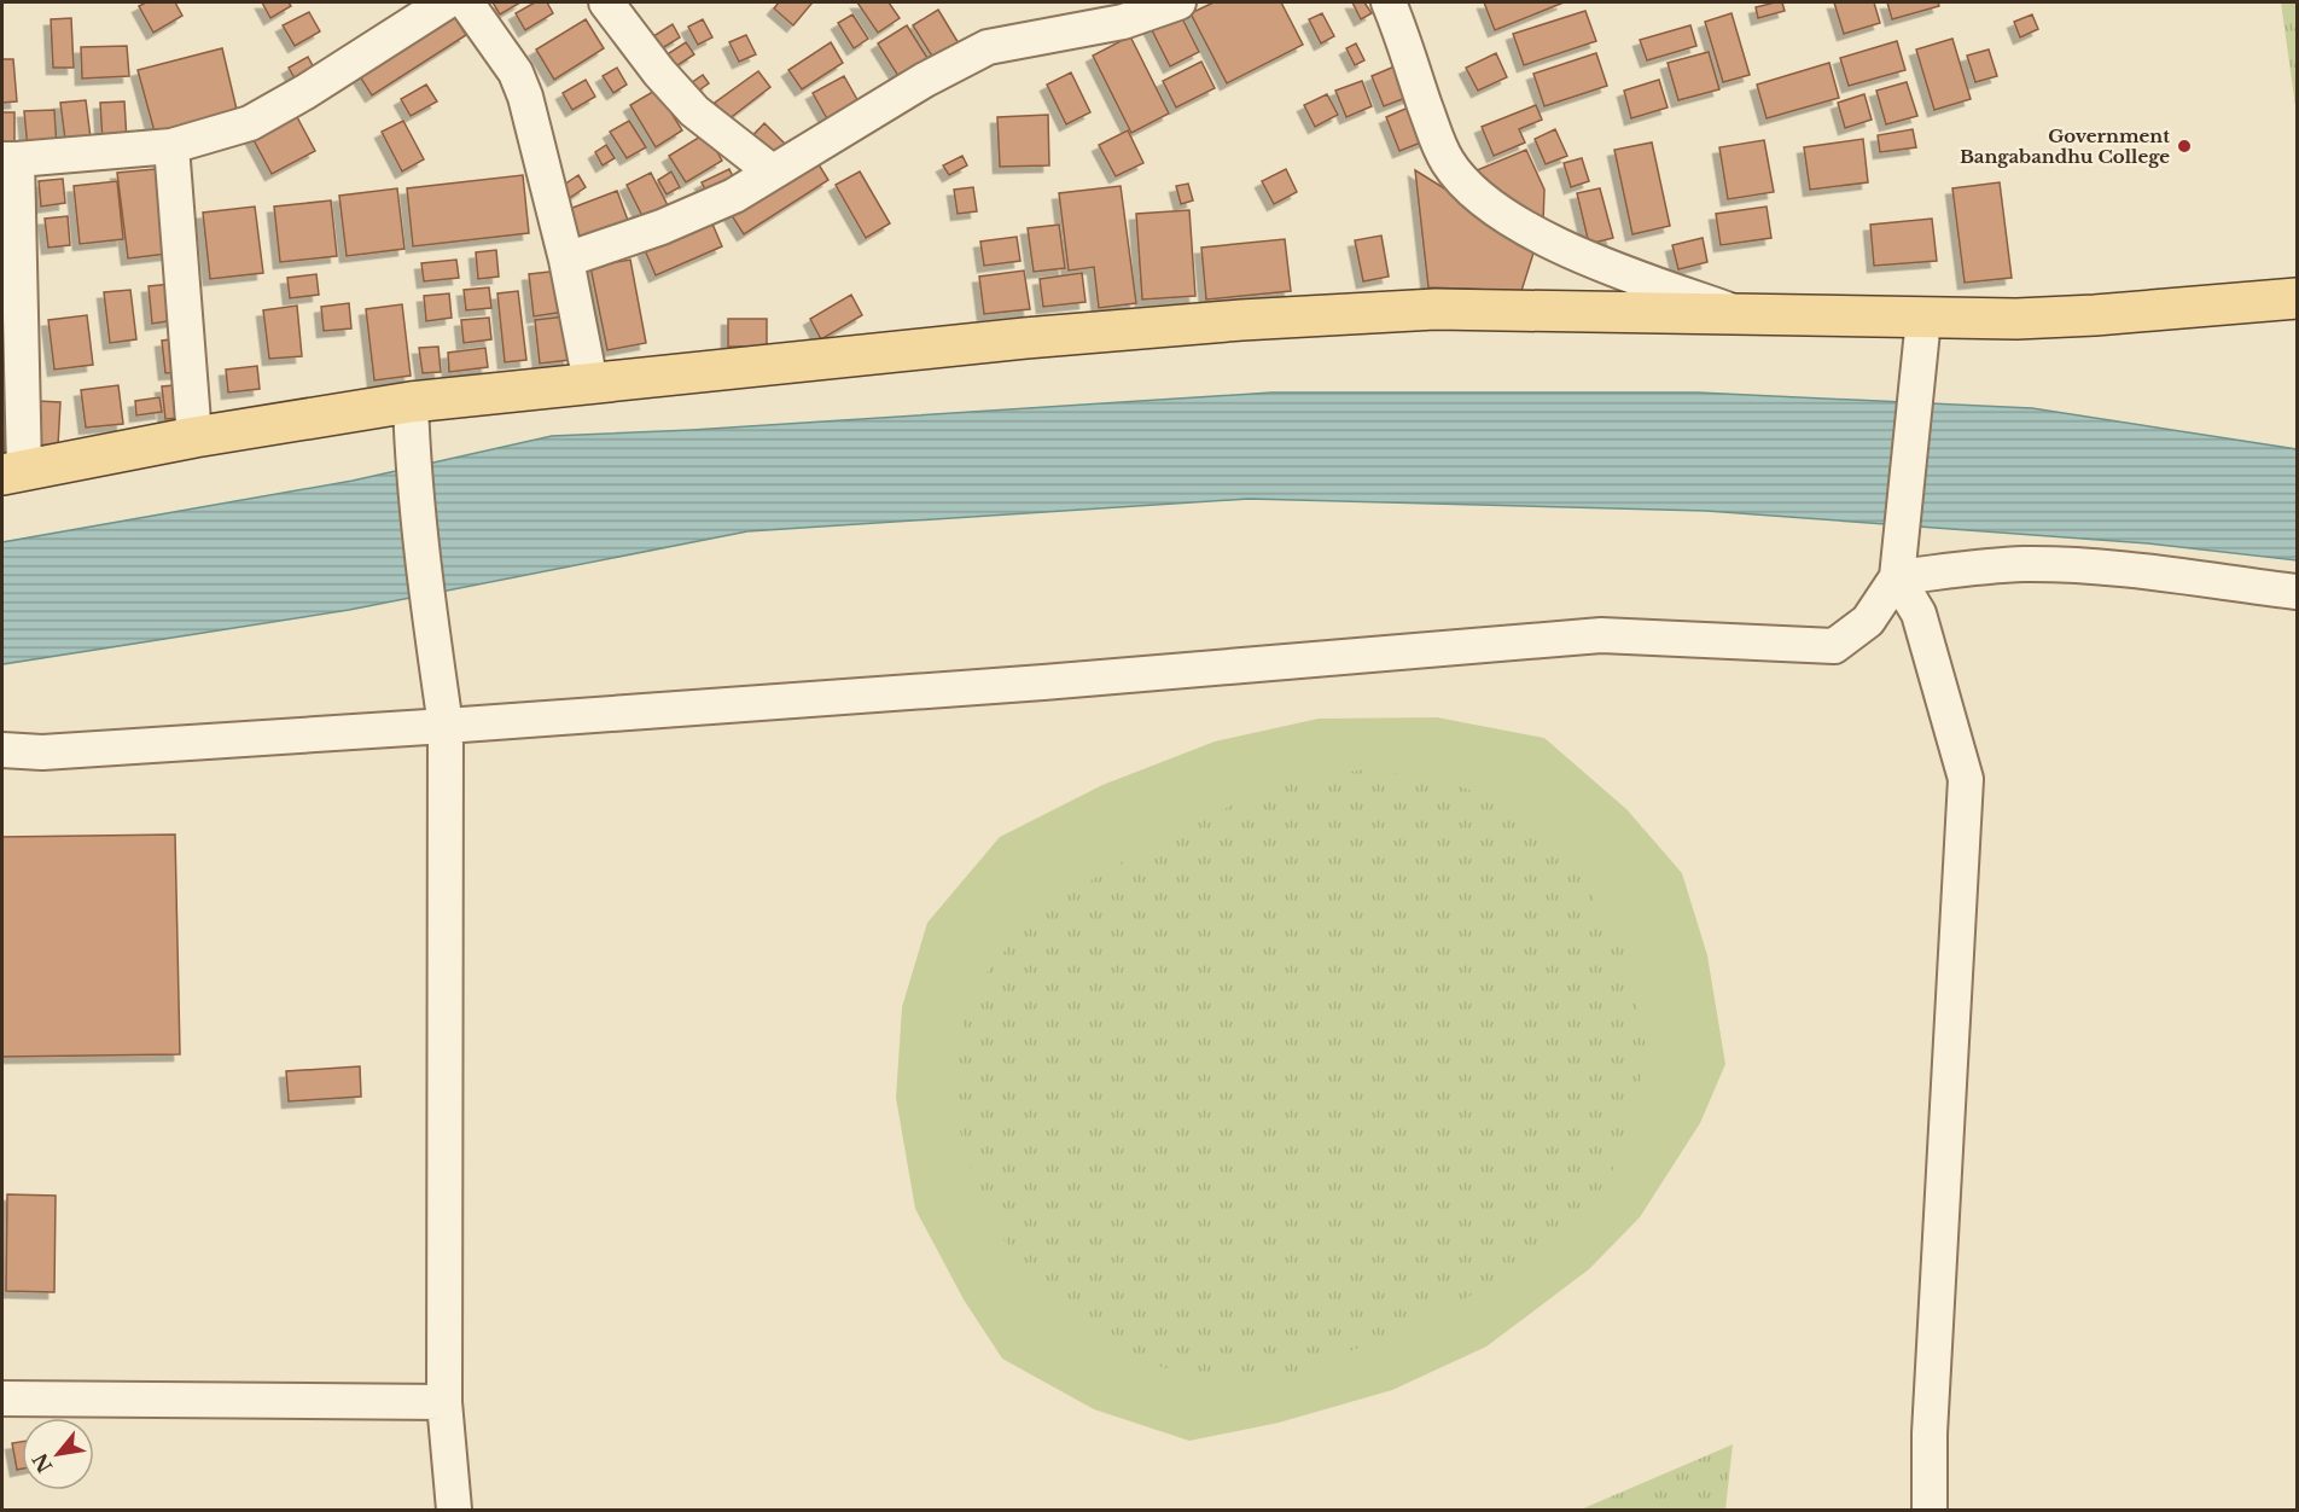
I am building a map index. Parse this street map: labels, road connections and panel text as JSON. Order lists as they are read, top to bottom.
{
  "places": ["Government Bangabandhu College"],
  "north": "bottom left"
}
